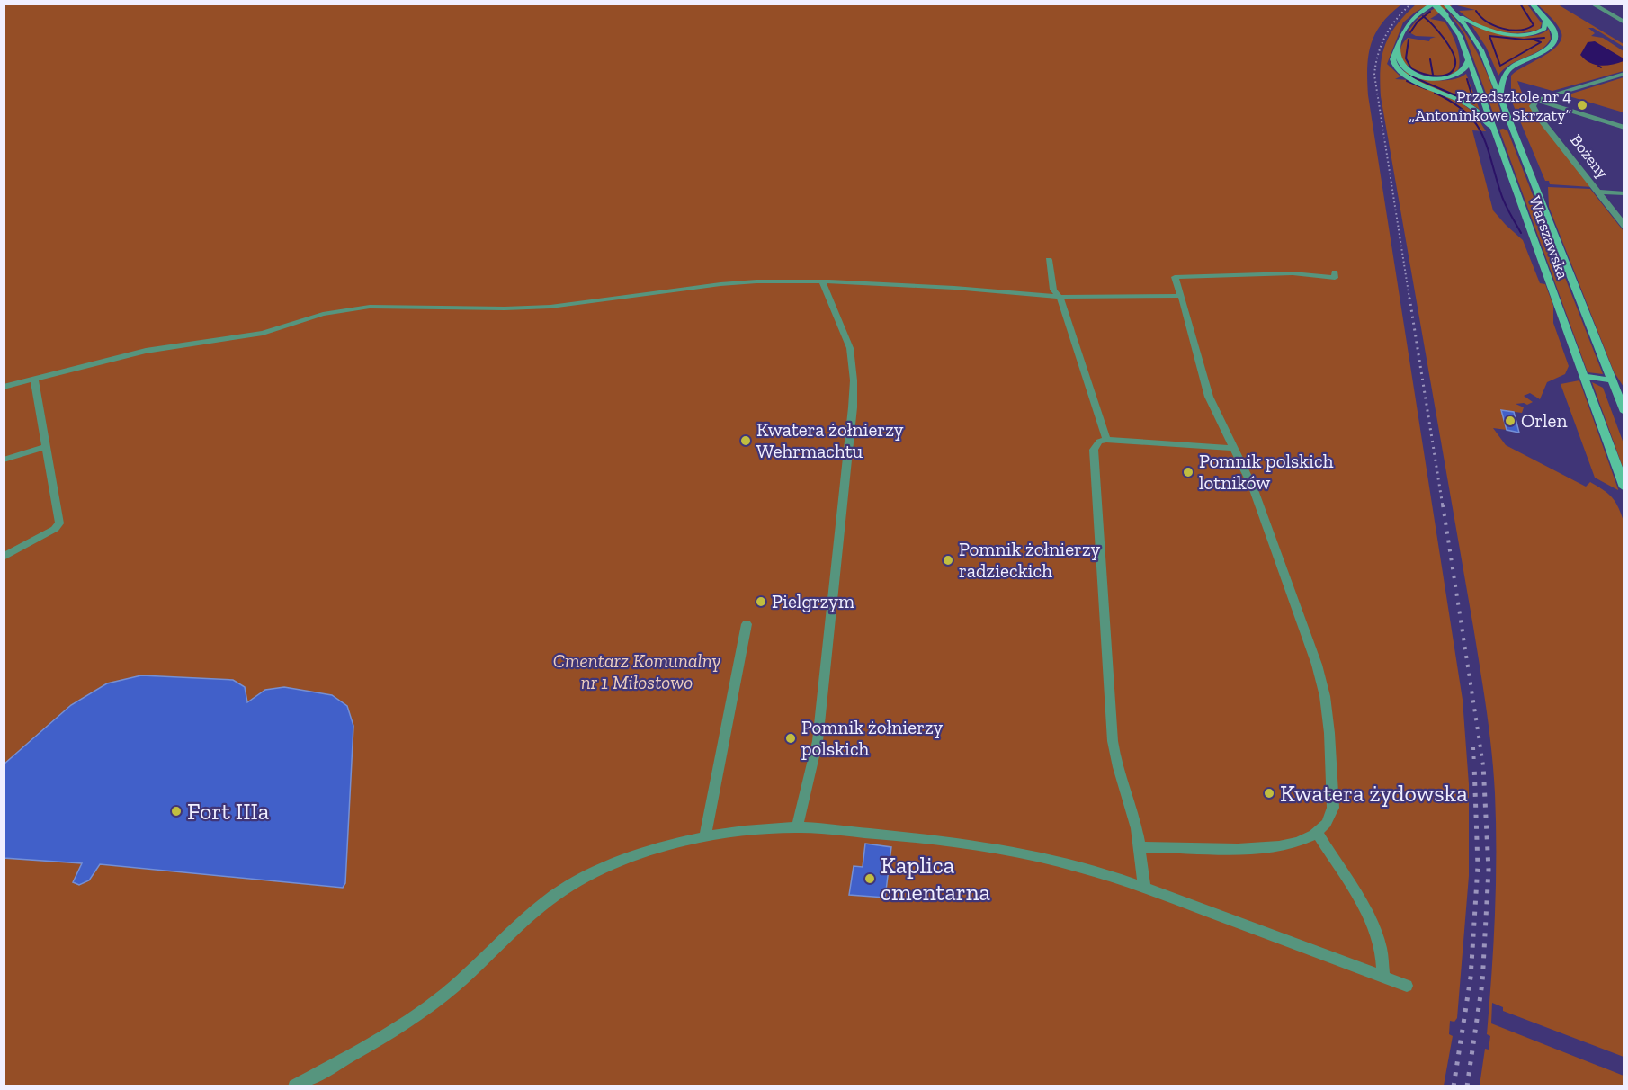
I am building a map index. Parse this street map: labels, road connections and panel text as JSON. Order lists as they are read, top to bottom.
{
  "streets": {
    "main road": ["Warszawska"],
    "street": ["Bożeny"]
  },
  "parks": ["Cmentarz Komunalny nr 1 Miłostowo"],
  "places": [
    "Przedszkole nr 4 „Antoninkowe Skrzaty”",
    "Orlen",
    "Kwatera żołnierzy Wehrmachtu",
    "Pomnik polskich lotników",
    "Pomnik żołnierzy radzieckich",
    "Pielgrzym",
    "Pomnik żołnierzy polskich",
    "Kwatera żydowska",
    "Fort IIIa",
    "Kaplica cmentarna"
  ]
}
